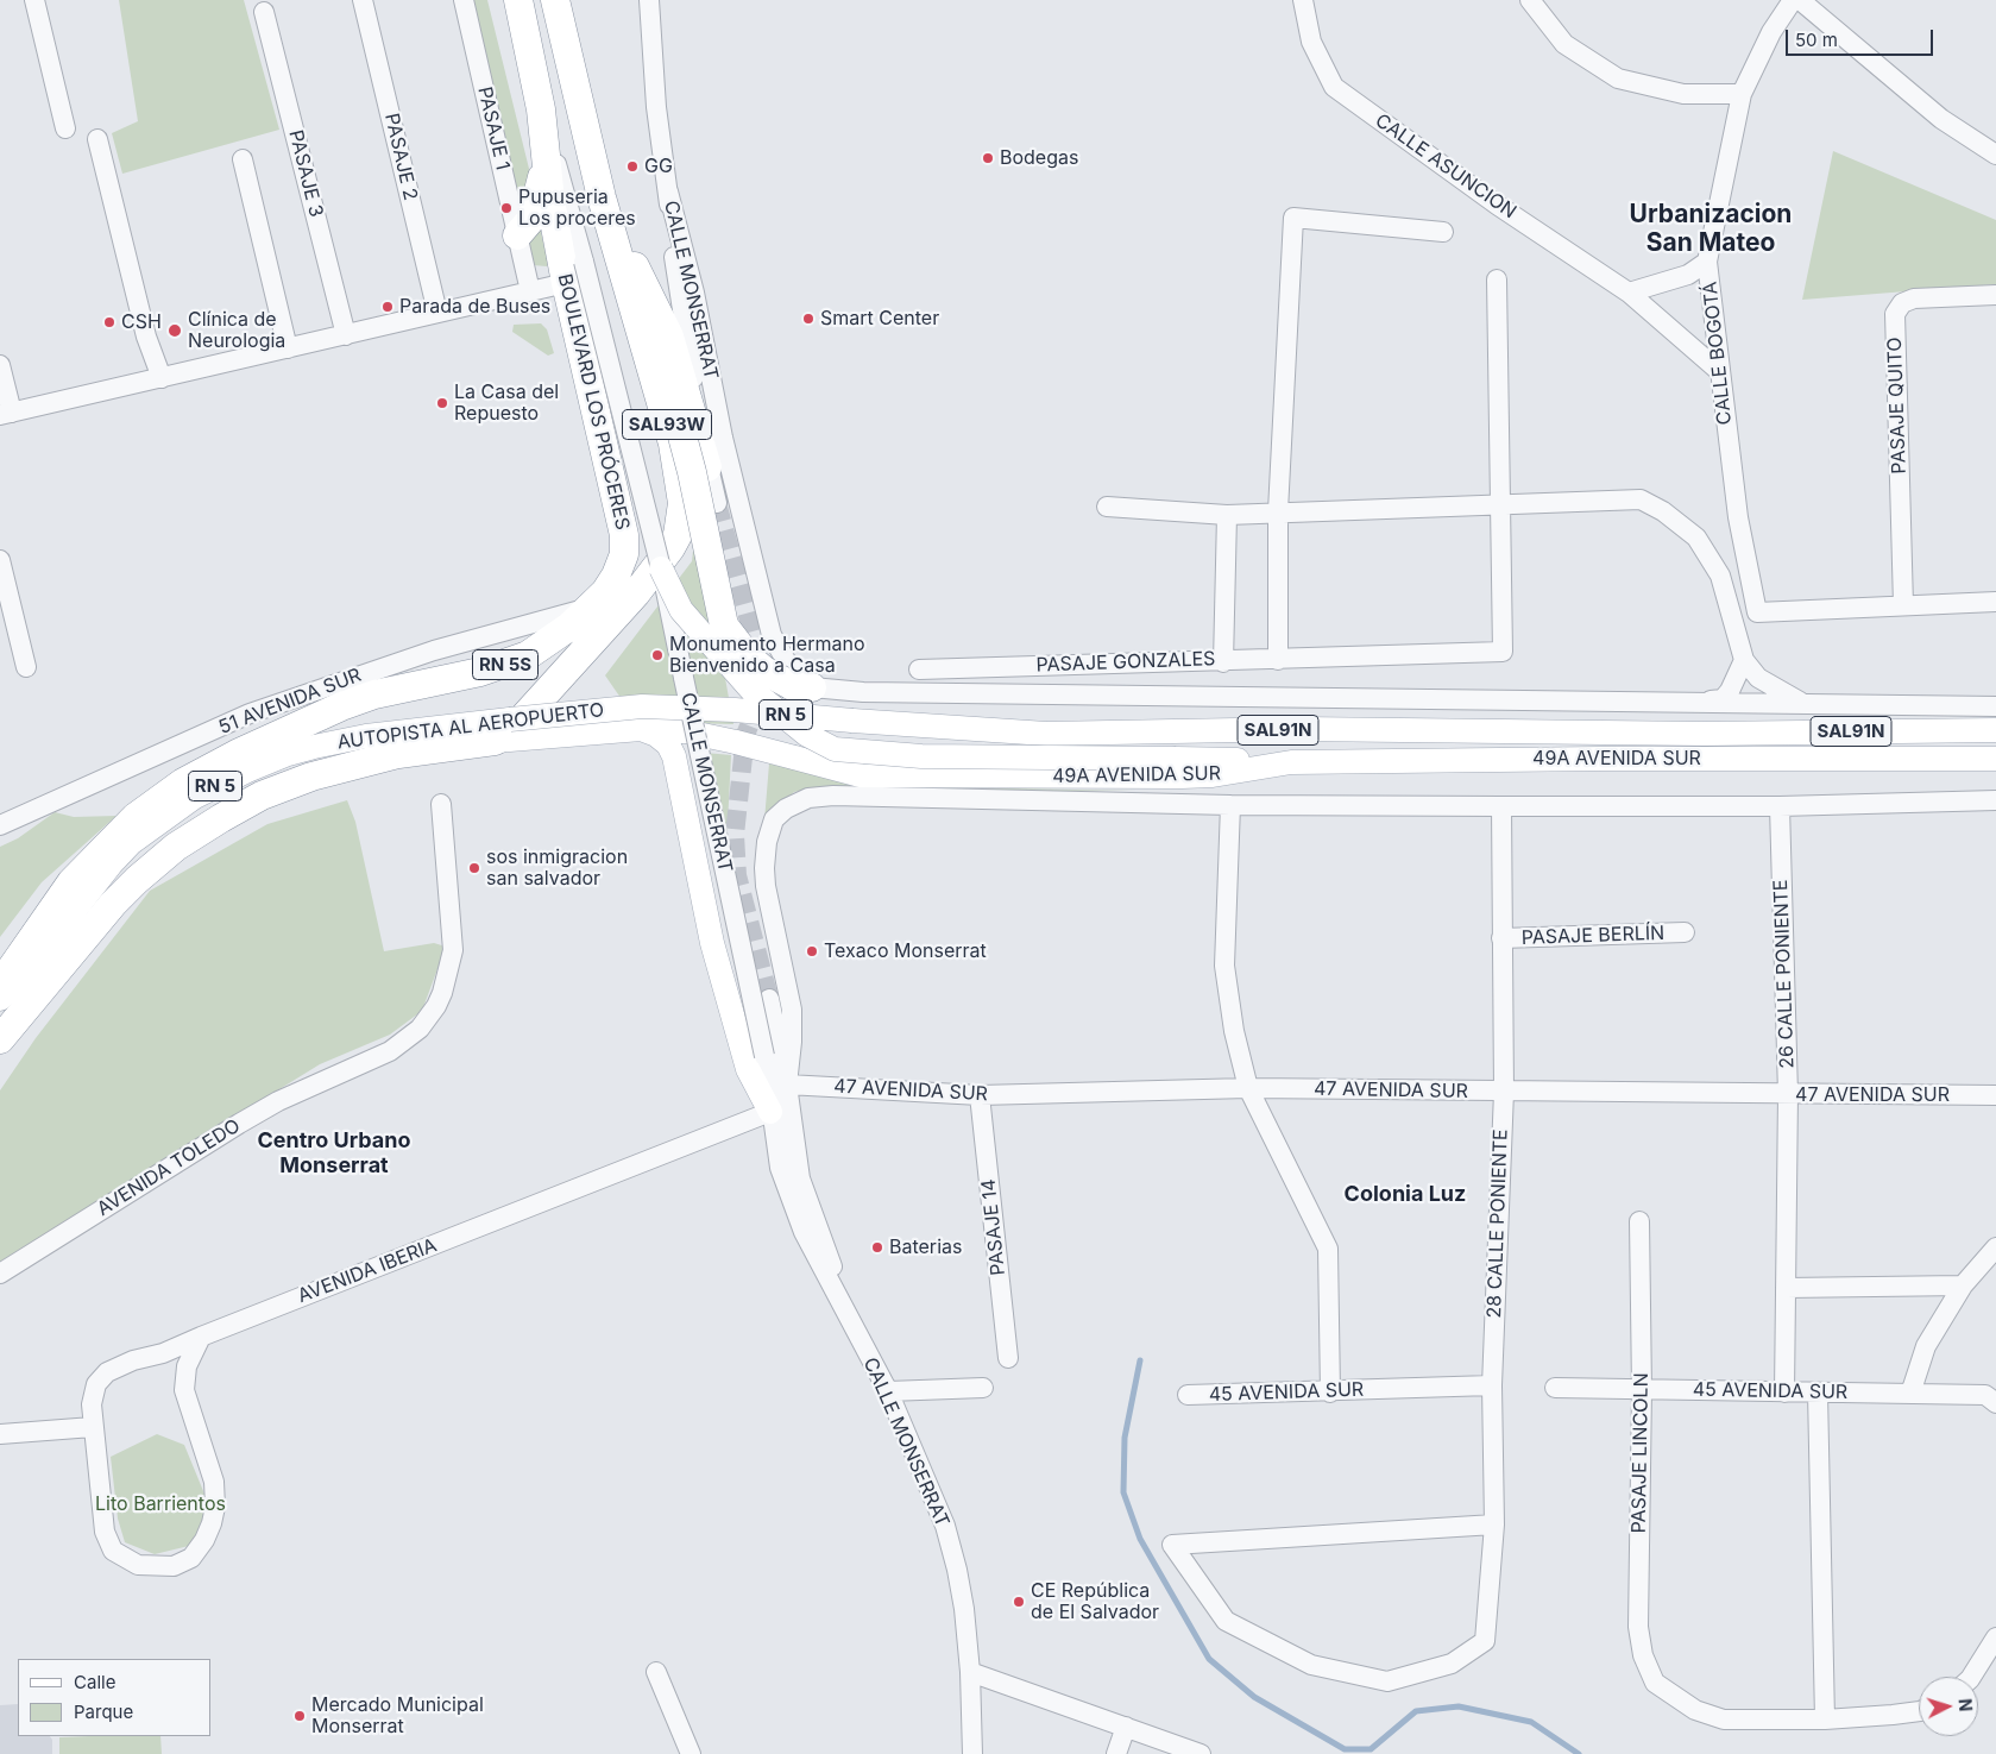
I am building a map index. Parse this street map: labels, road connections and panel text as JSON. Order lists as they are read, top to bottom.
{
  "streets": {
    "highway": [
      "BOULEVARD LOS PRÓCERES",
      "SAL93W",
      "RN 5S",
      "RN 5"
    ],
    "main road": ["AUTOPISTA AL AEROPUERTO", "SAL91N", "49A AVENIDA SUR"],
    "street": [
      "PASAJE 1",
      "PASAJE 2",
      "CALLE ASUNCION",
      "PASAJE 3",
      "CALLE MONSERRAT",
      "CALLE BOGOTÁ",
      "PASAJE QUITO",
      "PASAJE GONZALES",
      "51 AVENIDA SUR",
      "PASAJE BERLÍN",
      "26 CALLE PONIENTE",
      "47 AVENIDA SUR",
      "AVENIDA TOLEDO",
      "28 CALLE PONIENTE",
      "PASAJE 14",
      "AVENIDA IBERIA",
      "45 AVENIDA SUR",
      "PASAJE LINCOLN"
    ]
  },
  "crossings": [
    ["CALLE ASUNCION", "CALLE BOGOTÁ"],
    ["CALLE MONSERRAT", "BOULEVARD LOS PRÓCERES"],
    ["CALLE MONSERRAT", "49A AVENIDA SUR"],
    ["CALLE MONSERRAT", "47 AVENIDA SUR"],
    ["CALLE MONSERRAT", "AVENIDA IBERIA"],
    ["CALLE BOGOTÁ", "PASAJE QUITO"],
    ["BOULEVARD LOS PRÓCERES", "51 AVENIDA SUR"],
    ["SAL93W", "RN 5"],
    ["SAL93W", "AUTOPISTA AL AEROPUERTO"],
    ["SAL93W", "49A AVENIDA SUR"],
    ["RN 5", "AUTOPISTA AL AEROPUERTO"],
    ["RN 5", "49A AVENIDA SUR"],
    ["AUTOPISTA AL AEROPUERTO", "49A AVENIDA SUR"],
    ["49A AVENIDA SUR", "26 CALLE PONIENTE"],
    ["49A AVENIDA SUR", "47 AVENIDA SUR"],
    ["49A AVENIDA SUR", "28 CALLE PONIENTE"],
    ["PASAJE BERLÍN", "28 CALLE PONIENTE"],
    ["26 CALLE PONIENTE", "47 AVENIDA SUR"],
    ["26 CALLE PONIENTE", "45 AVENIDA SUR"],
    ["47 AVENIDA SUR", "28 CALLE PONIENTE"],
    ["47 AVENIDA SUR", "PASAJE 14"],
    ["28 CALLE PONIENTE", "45 AVENIDA SUR"],
    ["45 AVENIDA SUR", "PASAJE LINCOLN"]
  ],
  "districts": ["Urbanizacion San Mateo", "Centro Urbano Monserrat", "Colonia Luz"],
  "parks": ["Lito Barrientos"],
  "places": [
    "Bodegas",
    "GG",
    "Pupuseria Los proceres",
    "Parada de Buses",
    "Smart Center",
    "CSH",
    "Clínica de Neurologia",
    "La Casa del Repuesto",
    "Monumento Hermano Bienvenido a Casa",
    "sos inmigracion san salvador",
    "Texaco Monserrat",
    "Baterias",
    "CE República de El Salvador",
    "Mercado Municipal Monserrat"
  ],
  "legend": ["Calle", "Parque"],
  "scale_bar": "50 m",
  "north": "right"
}
